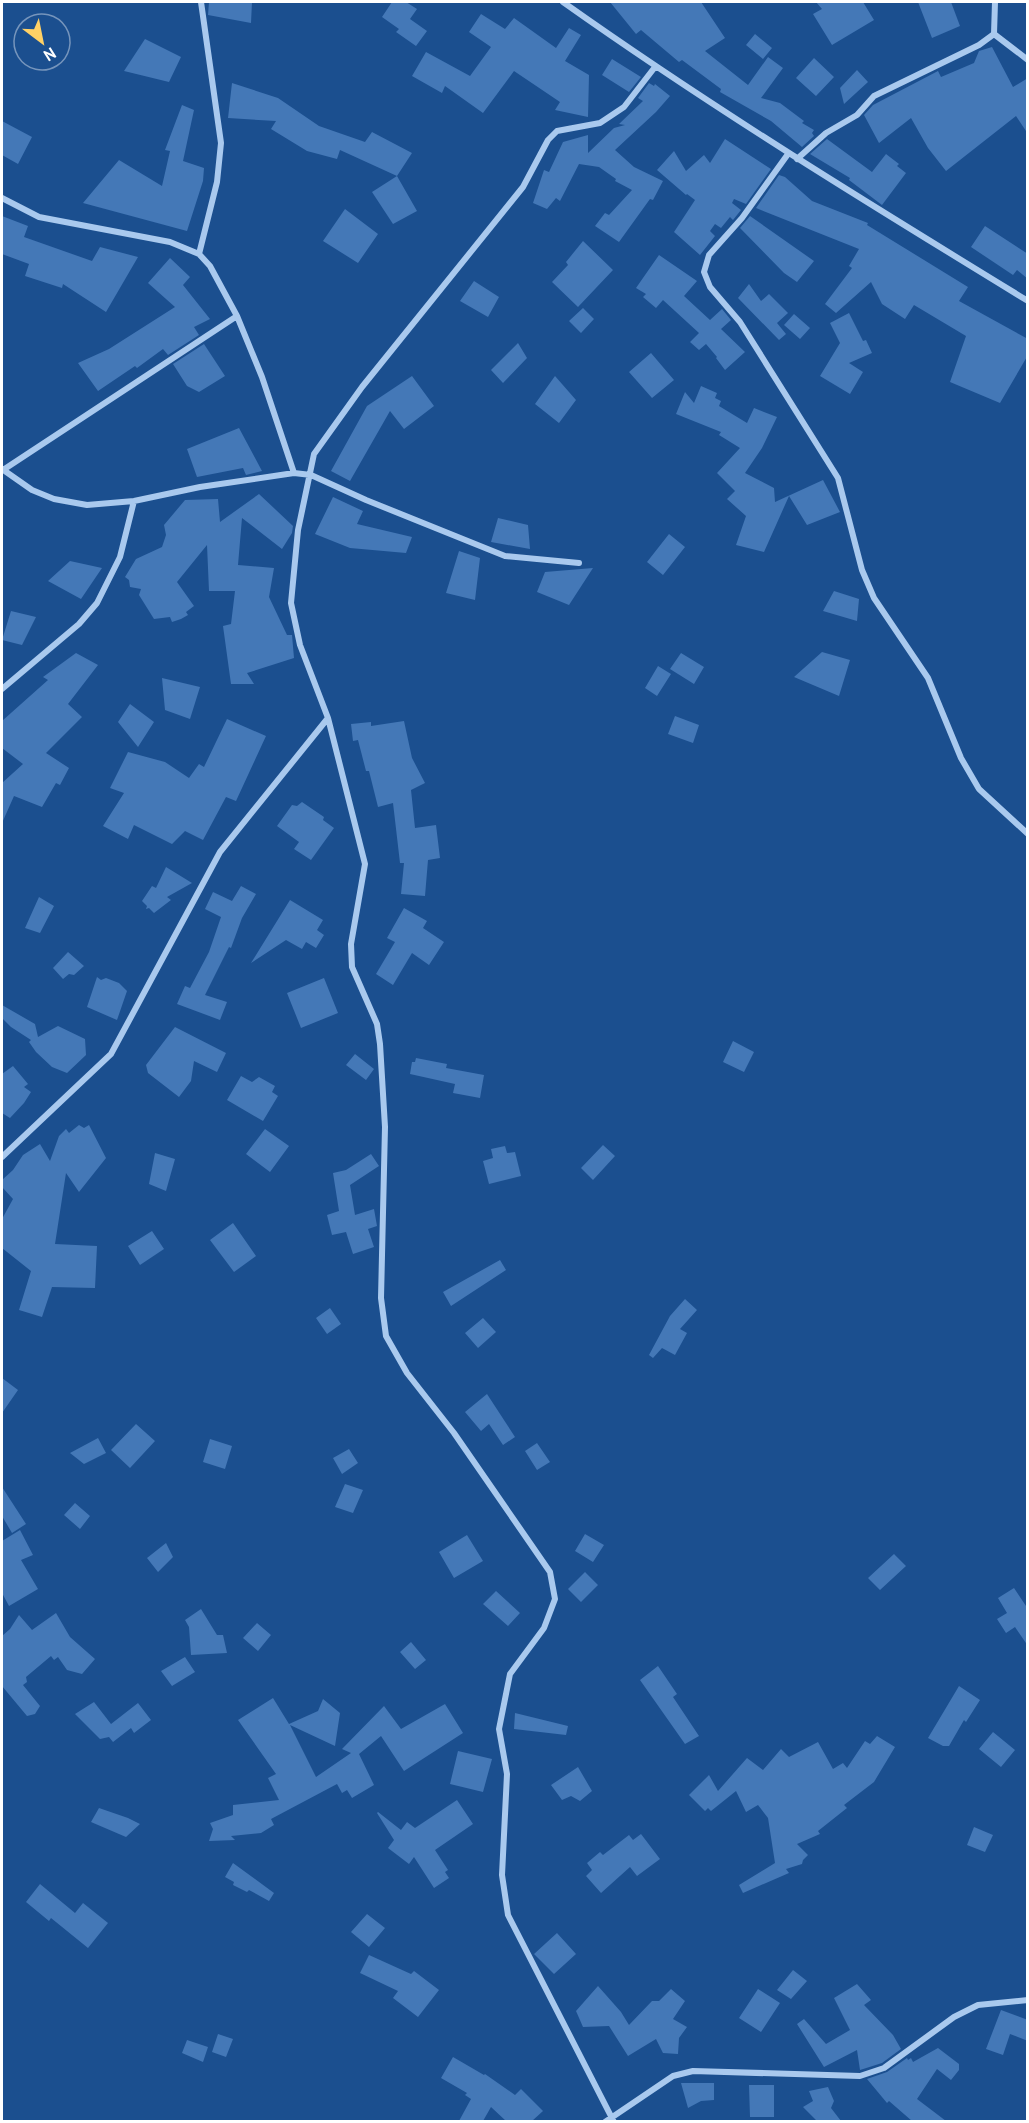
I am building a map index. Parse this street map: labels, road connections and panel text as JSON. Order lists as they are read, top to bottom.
{
  "north": "bottom right"
}
